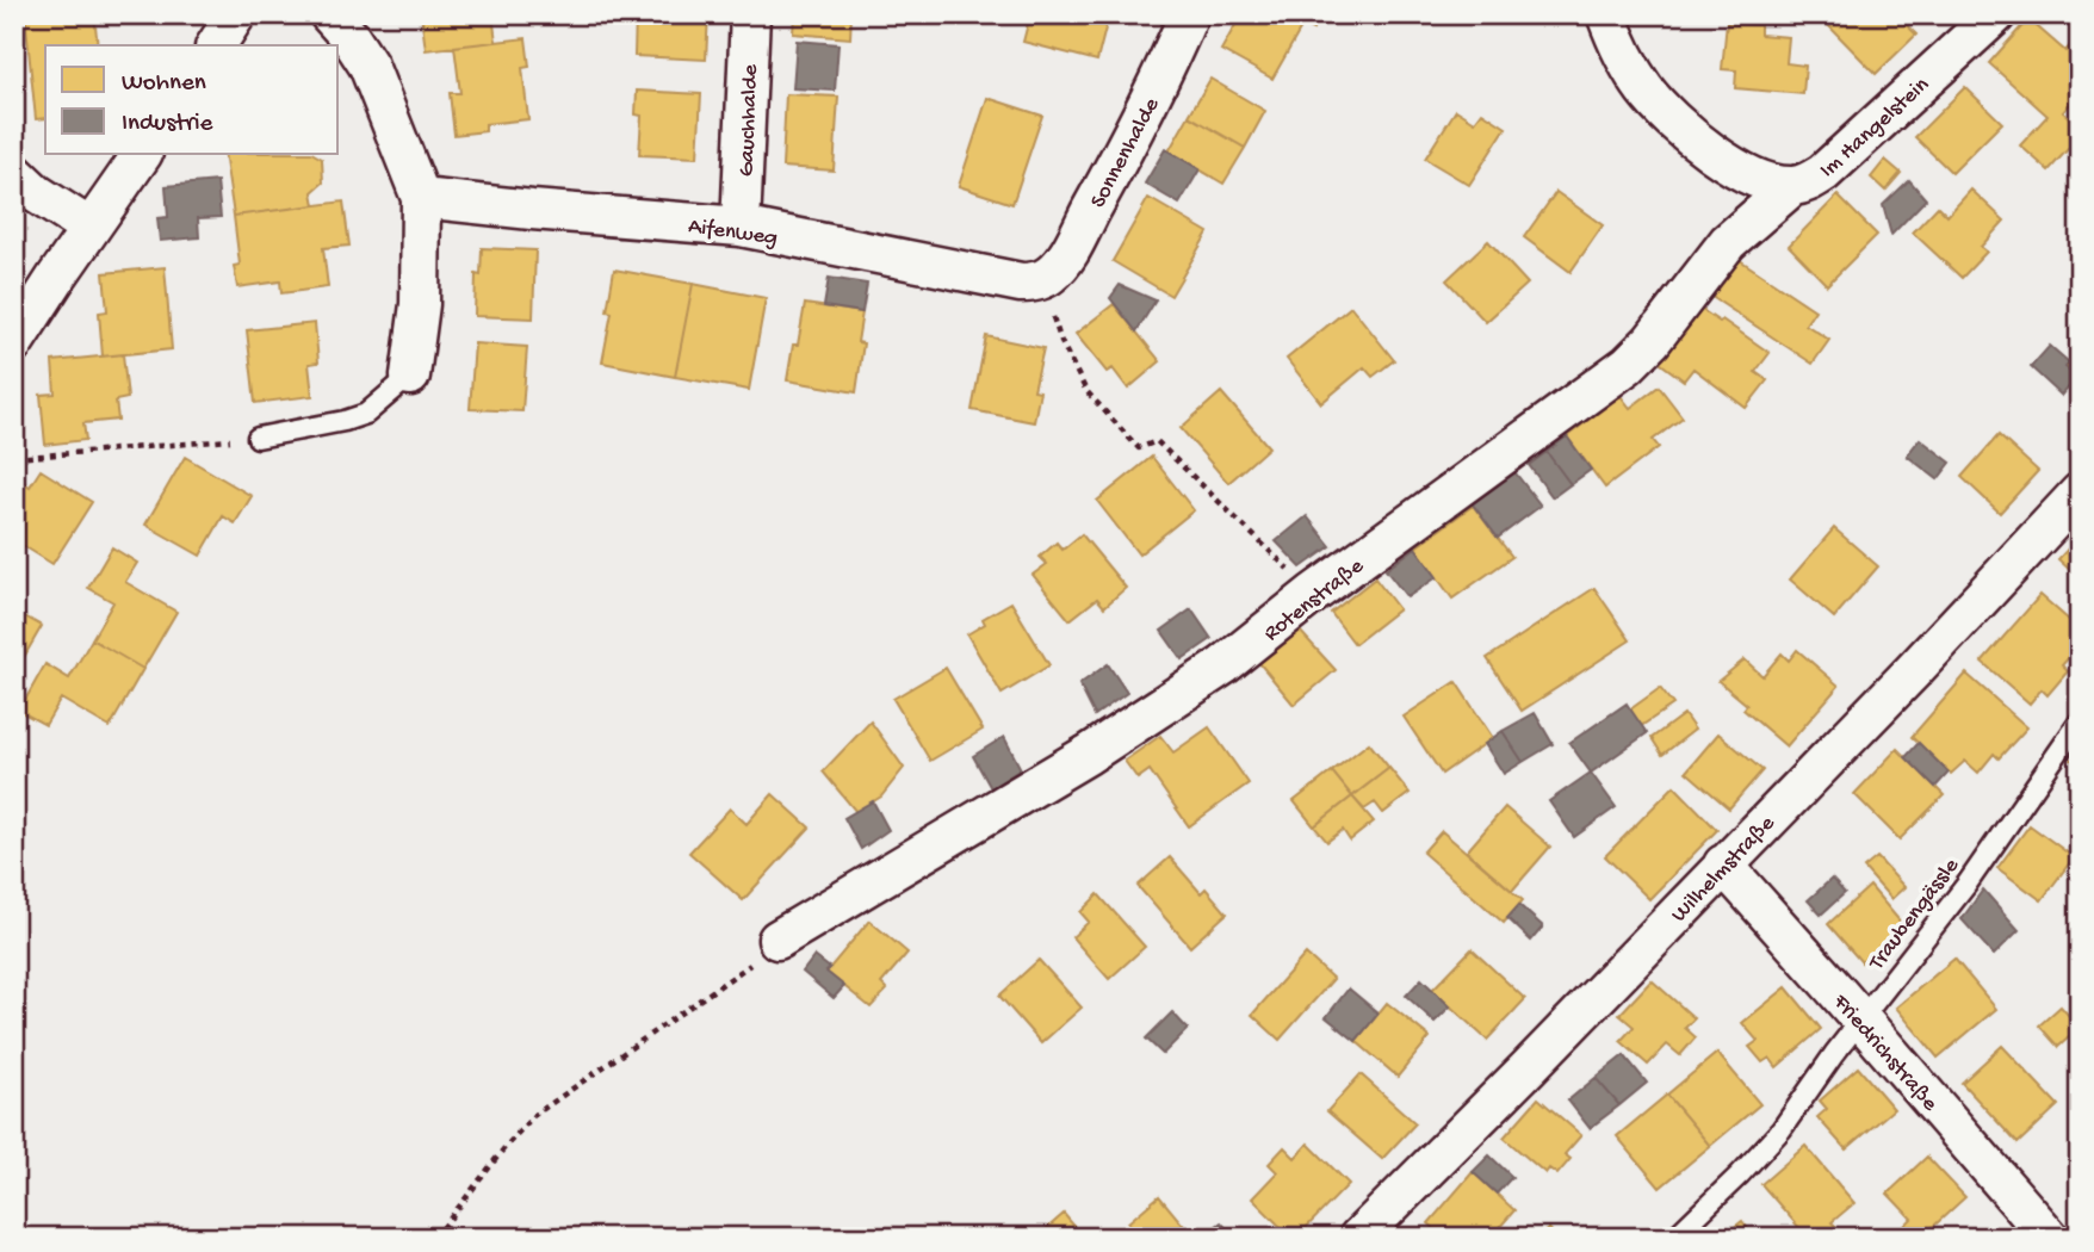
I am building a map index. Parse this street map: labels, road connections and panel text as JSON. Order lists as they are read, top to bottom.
{
  "streets": {
    "street": [
      "Gauchhalde",
      "Im Hangelstein",
      "Sonnenhalde",
      "Aifenweg",
      "Rotenstraße",
      "Wilhelmstraße",
      "Friedrichstraße"
    ],
    "lane": ["Traubengässle"]
  },
  "crossings": [
    ["Gauchhalde", "Aifenweg"],
    ["Im Hangelstein", "Rotenstraße"],
    ["Sonnenhalde", "Aifenweg"],
    ["Wilhelmstraße", "Friedrichstraße"],
    ["Traubengässle", "Friedrichstraße"]
  ],
  "legend": ["Wohnen", "Industrie"]
}
